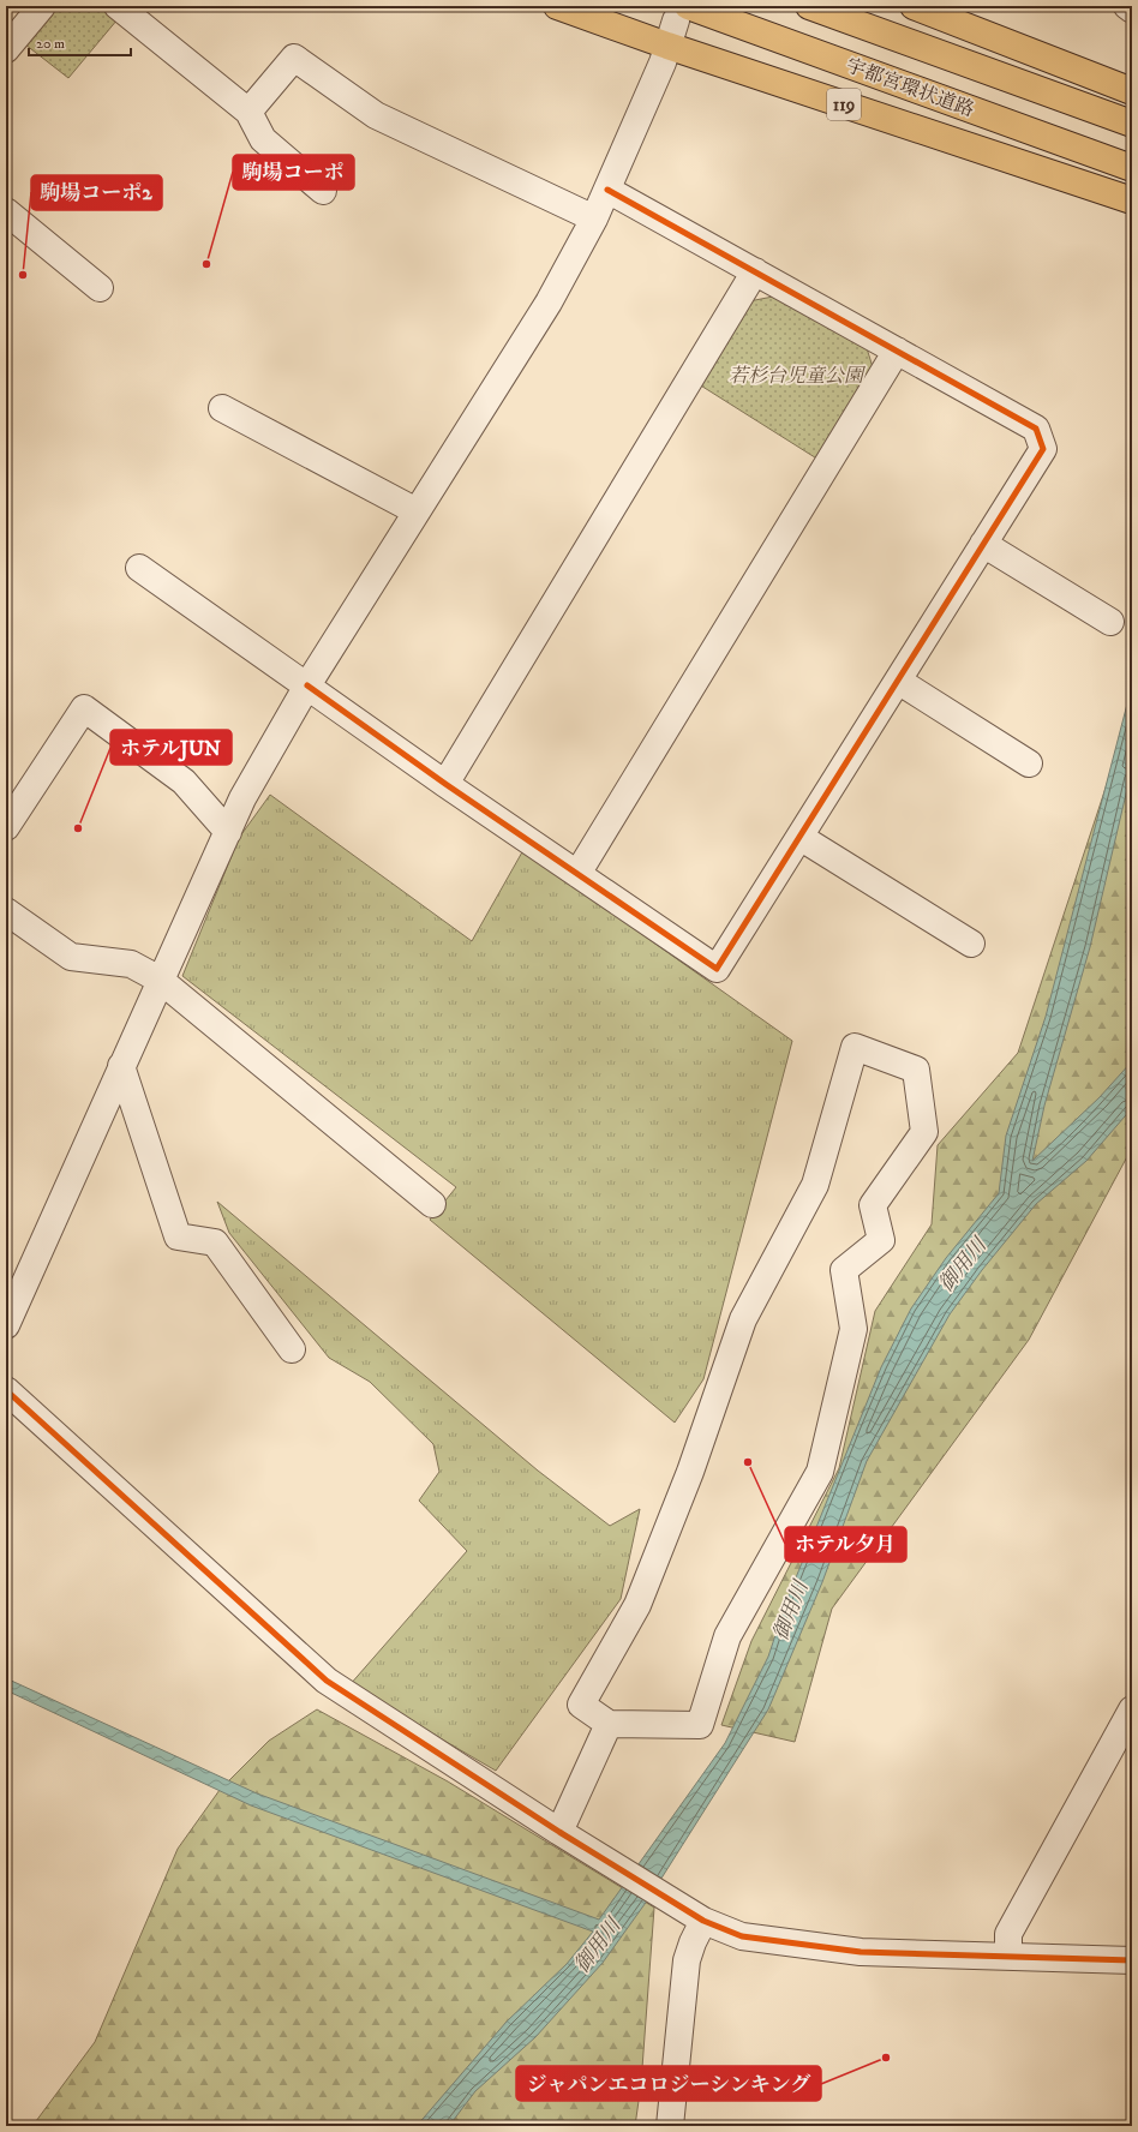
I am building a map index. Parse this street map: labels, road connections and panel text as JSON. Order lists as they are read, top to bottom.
{
  "streets": {
    "highway": ["宇都宮環状道路", "119"]
  },
  "water": ["御用川"],
  "parks": ["若杉台児童公園"],
  "places": [
    "駒場コーポ",
    "駒場コーポ2",
    "ホテルJUN",
    "ホテル夕月",
    "ジャパンエコロジーシンキング"
  ],
  "scale_bar": "20 m"
}
